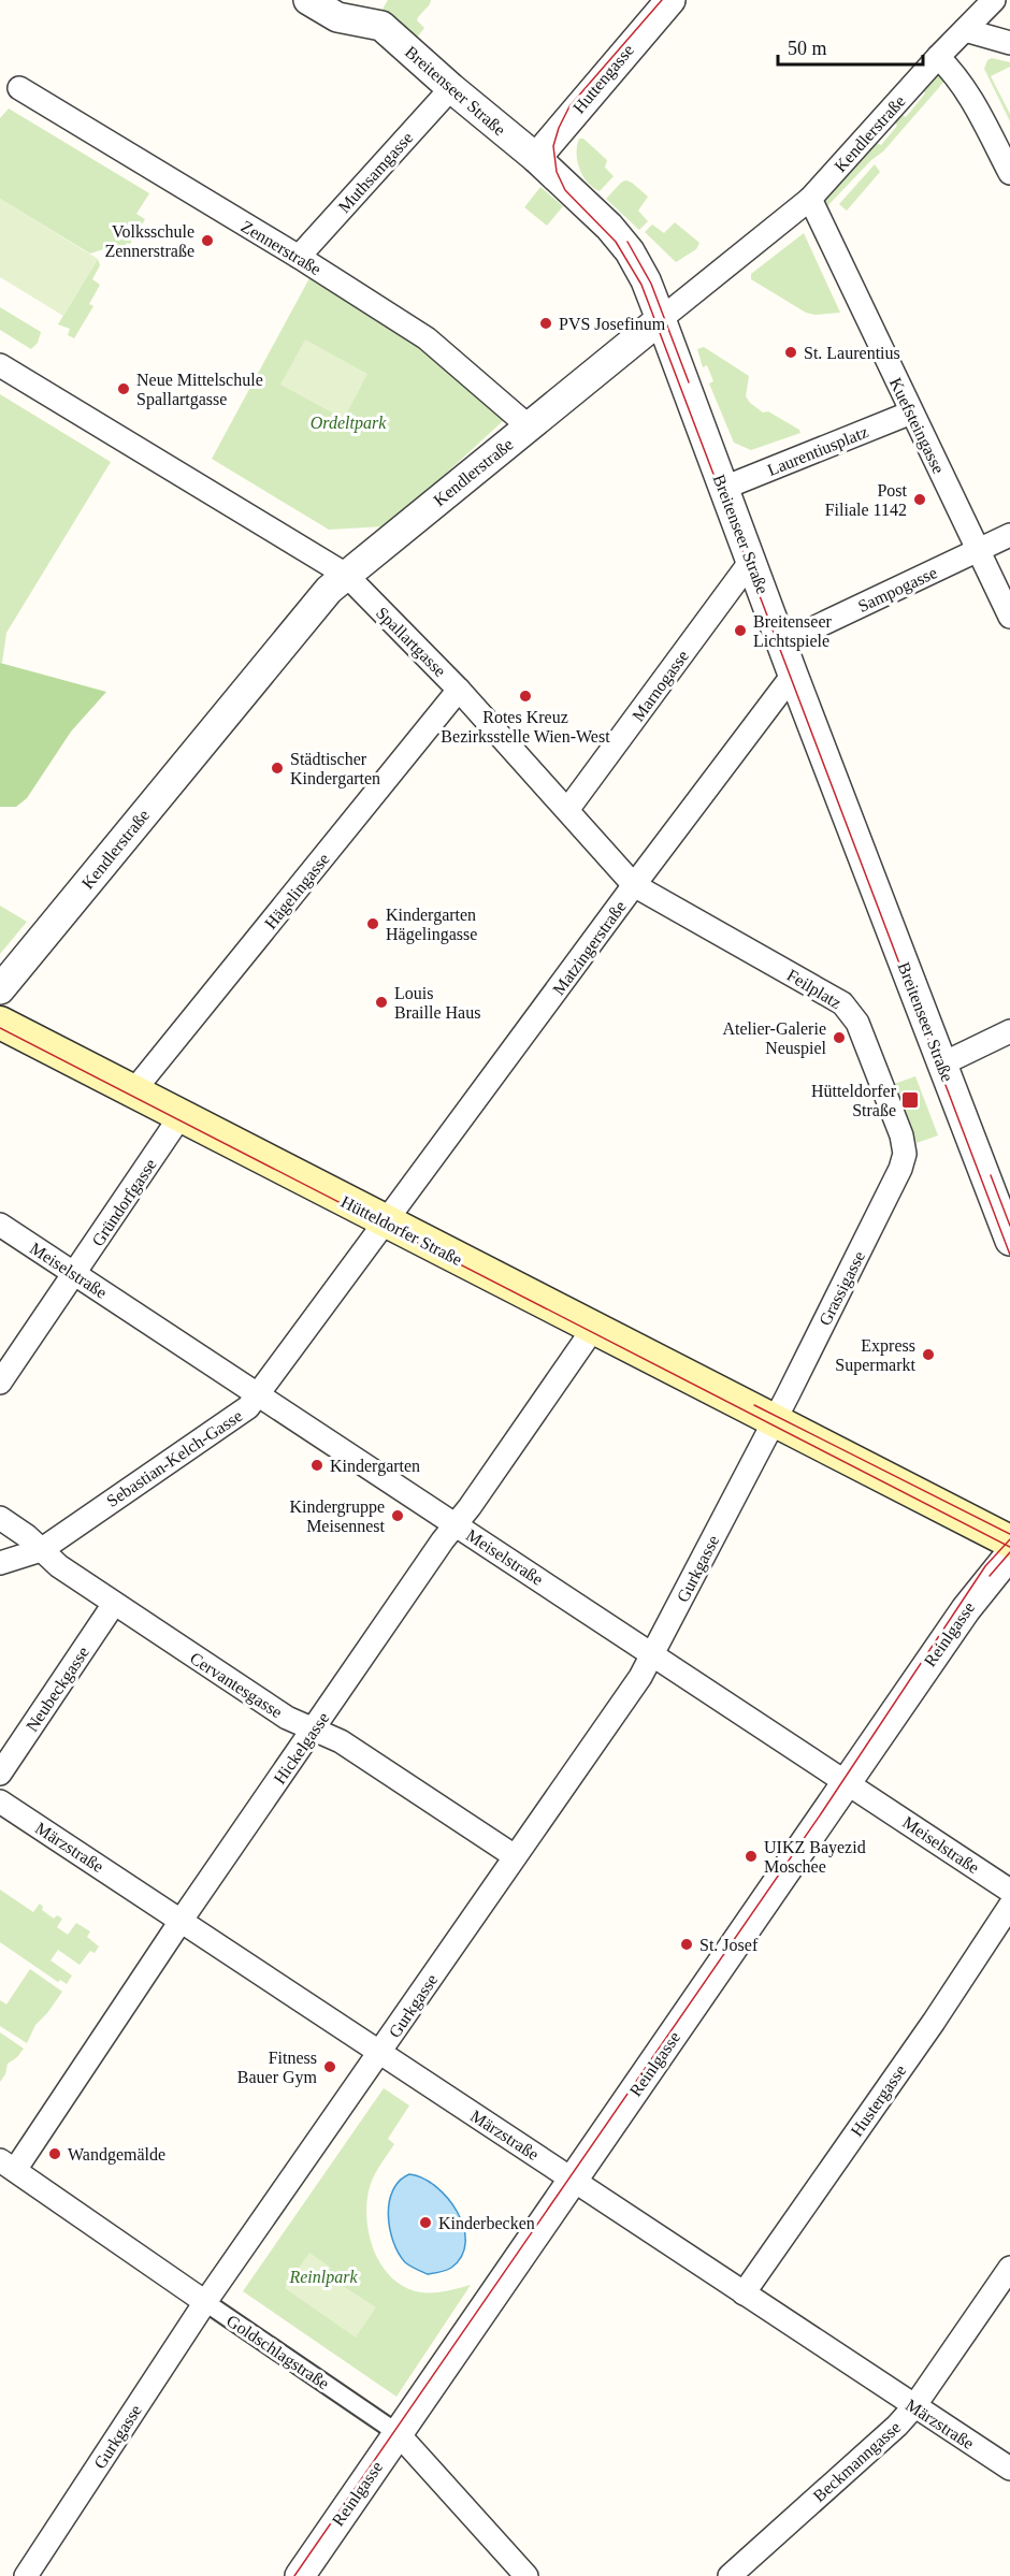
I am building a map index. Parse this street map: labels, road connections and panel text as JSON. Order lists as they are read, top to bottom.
{
  "streets": {
    "main road": ["Hütteldorfer Straße"],
    "street": [
      "Huttengasse",
      "Breitenseer Straße",
      "Kendlerstraße",
      "Muthsamgasse",
      "Zennerstraße",
      "Kuefsteingasse",
      "Laurentiusplatz",
      "Sampogasse",
      "Spallartgasse",
      "Marnogasse",
      "Hägelingasse",
      "Matzingerstraße",
      "Feilplatz",
      "Gründorfgasse",
      "Meiselstraße",
      "Grassigasse",
      "Sebastian-Kelch-Gasse",
      "Gurkgasse",
      "Reinlgasse",
      "Cervantesgasse",
      "Neubeckgasse",
      "Hickelgasse",
      "Märzstraße",
      "Hustergasse",
      "Goldschlagstraße",
      "Beckmanngasse"
    ]
  },
  "crossings": [
    ["Huttengasse", "Breitenseer Straße"],
    ["Breitenseer Straße", "Kendlerstraße"],
    ["Breitenseer Straße", "Muthsamgasse"],
    ["Breitenseer Straße", "Laurentiusplatz"],
    ["Breitenseer Straße", "Sampogasse"],
    ["Breitenseer Straße", "Marnogasse"],
    ["Breitenseer Straße", "Matzingerstraße"],
    ["Kendlerstraße", "Zennerstraße"],
    ["Kendlerstraße", "Kuefsteingasse"],
    ["Kendlerstraße", "Spallartgasse"],
    ["Muthsamgasse", "Zennerstraße"],
    ["Kuefsteingasse", "Laurentiusplatz"],
    ["Kuefsteingasse", "Sampogasse"],
    ["Spallartgasse", "Marnogasse"],
    ["Spallartgasse", "Hägelingasse"],
    ["Spallartgasse", "Matzingerstraße"],
    ["Spallartgasse", "Feilplatz"],
    ["Hägelingasse", "Hütteldorfer Straße"],
    ["Matzingerstraße", "Hütteldorfer Straße"],
    ["Matzingerstraße", "Sebastian-Kelch-Gasse"],
    ["Feilplatz", "Grassigasse"],
    ["Gründorfgasse", "Hütteldorfer Straße"],
    ["Gründorfgasse", "Meiselstraße"],
    ["Hütteldorfer Straße", "Grassigasse"],
    ["Hütteldorfer Straße", "Sebastian-Kelch-Gasse"],
    ["Hütteldorfer Straße", "Gurkgasse"],
    ["Hütteldorfer Straße", "Hickelgasse"],
    ["Meiselstraße", "Sebastian-Kelch-Gasse"],
    ["Meiselstraße", "Gurkgasse"],
    ["Meiselstraße", "Reinlgasse"],
    ["Meiselstraße", "Hickelgasse"],
    ["Grassigasse", "Gurkgasse"],
    ["Sebastian-Kelch-Gasse", "Cervantesgasse"],
    ["Gurkgasse", "Cervantesgasse"],
    ["Gurkgasse", "Märzstraße"],
    ["Gurkgasse", "Goldschlagstraße"],
    ["Reinlgasse", "Märzstraße"],
    ["Reinlgasse", "Goldschlagstraße"],
    ["Cervantesgasse", "Neubeckgasse"],
    ["Cervantesgasse", "Hickelgasse"],
    ["Hickelgasse", "Märzstraße"],
    ["Hickelgasse", "Goldschlagstraße"],
    ["Märzstraße", "Hustergasse"],
    ["Märzstraße", "Beckmanngasse"]
  ],
  "parks": ["Ordeltpark", "Reinlpark"],
  "places": {
    "other": [
      "Volksschule Zennerstraße",
      "PVS Josefinum",
      "St. Laurentius",
      "Neue Mittelschule Spallartgasse",
      "Post Filiale 1142",
      "Breitenseer Lichtspiele",
      "Rotes Kreuz Bezirksstelle Wien-West",
      "Städtischer Kindergarten",
      "Kindergarten Hägelingasse",
      "Louis Braille Haus",
      "Atelier-Galerie Neuspiel",
      "Express Supermarkt",
      "Kindergarten",
      "Kindergruppe Meisennest",
      "UIKZ Bayezid Moschee",
      "St. Josef",
      "Fitness Bauer Gym",
      "Wandgemälde",
      "Kinderbecken"
    ],
    "transit": ["Hütteldorfer Straße"]
  },
  "scale_bar": "50 m"
}
